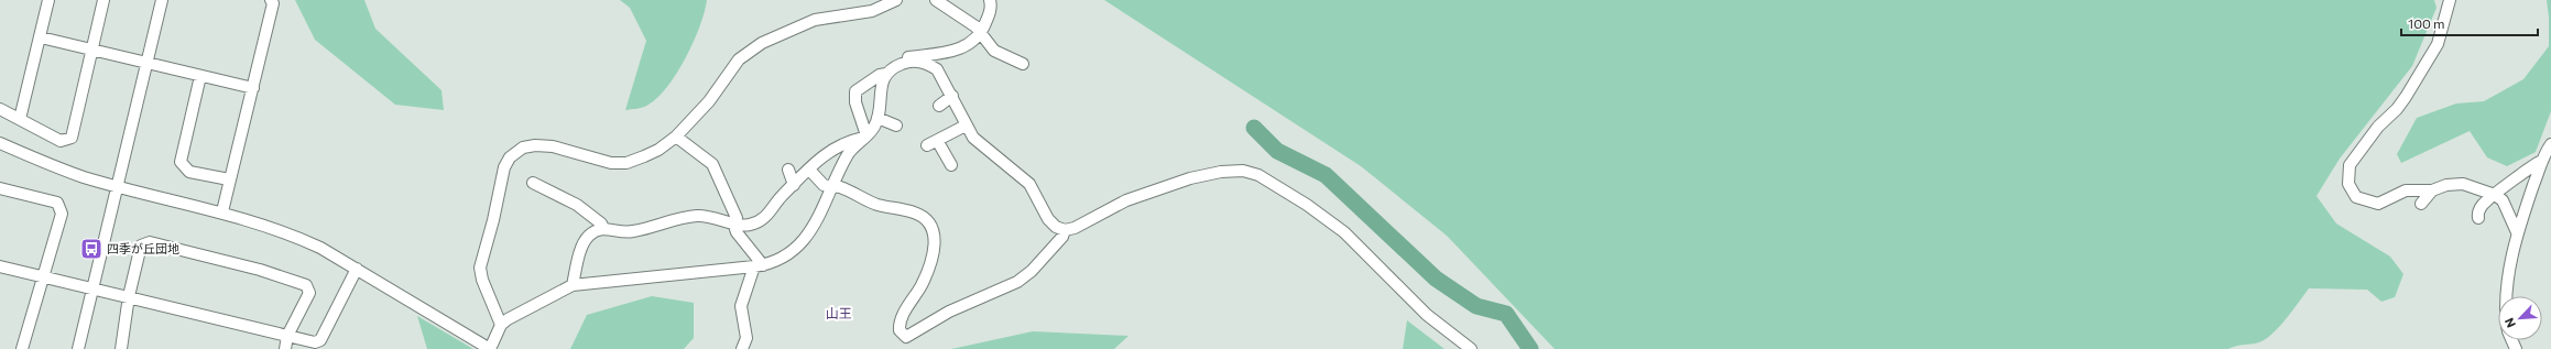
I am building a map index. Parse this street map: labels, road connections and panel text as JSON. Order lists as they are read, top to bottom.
{
  "districts": ["山王"],
  "places": {
    "bus stop": ["四季が丘団地"]
  },
  "scale_bar": "100 m",
  "north": "bottom left"
}
